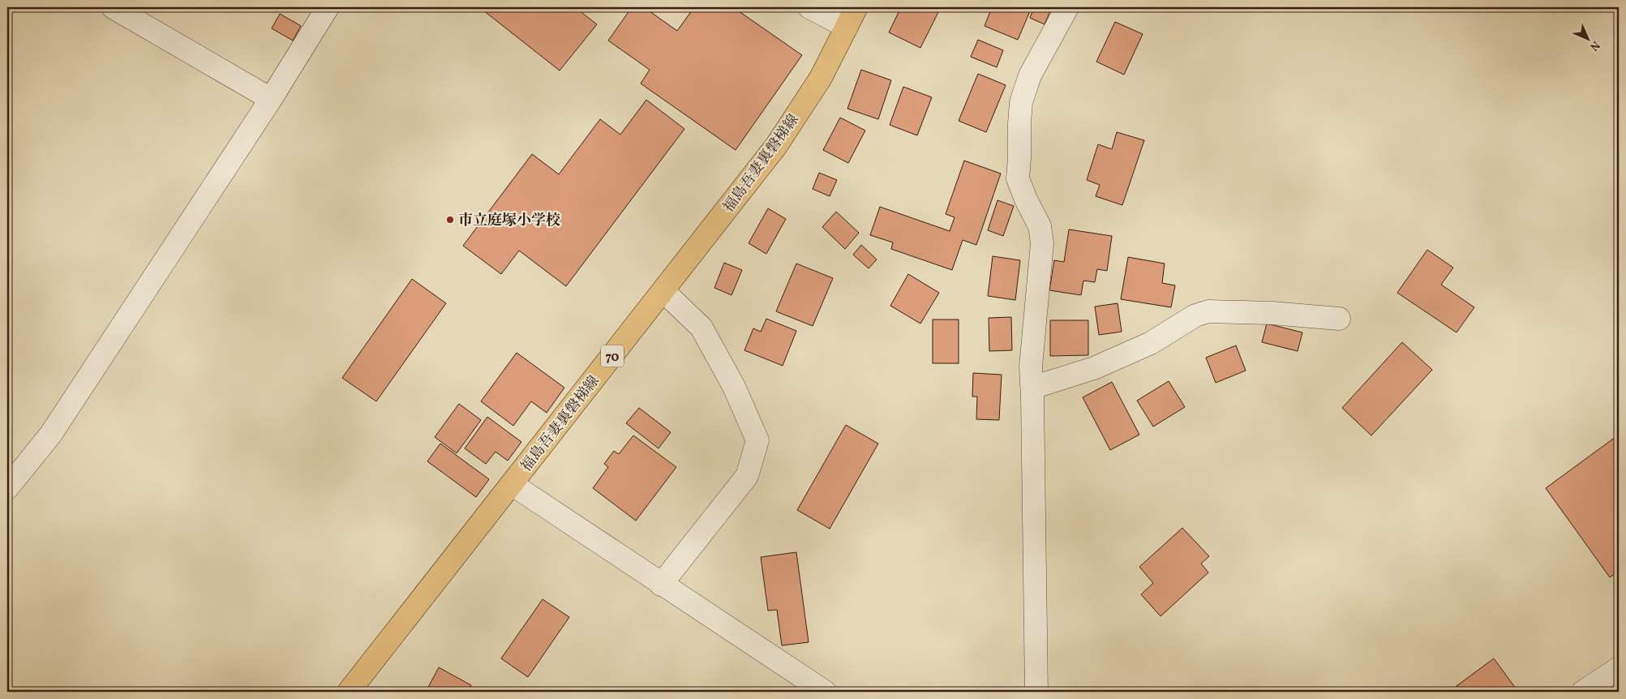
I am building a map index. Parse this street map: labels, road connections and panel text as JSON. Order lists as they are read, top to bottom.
{
  "streets": {
    "main road": ["福島吾妻裏磐梯線", "70"]
  },
  "places": ["市立庭塚小学校"],
  "north": "bottom right"
}
